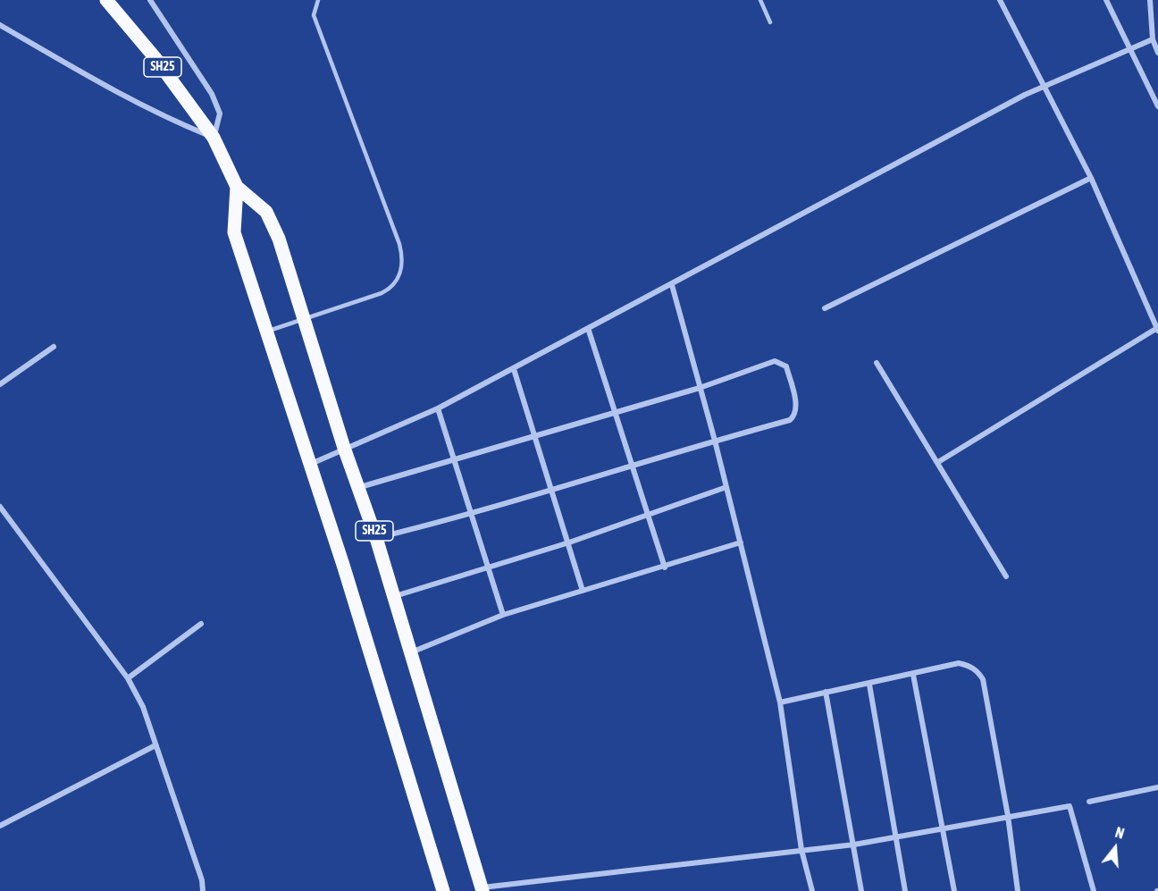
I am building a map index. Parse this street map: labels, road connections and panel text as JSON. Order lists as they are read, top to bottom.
{
  "streets": {
    "main road": ["SH25"]
  },
  "north": "top"
}
